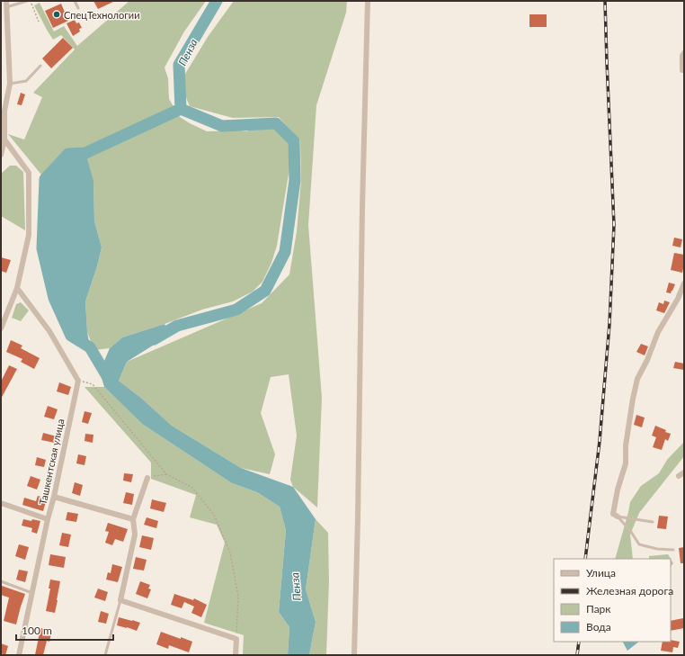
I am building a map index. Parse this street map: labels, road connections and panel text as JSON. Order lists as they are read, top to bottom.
{
  "streets": {
    "street": ["Ташкентская улица"]
  },
  "water": ["Пенза"],
  "places": ["СпецТехнологии"],
  "legend": [
    "Улица",
    "Железная дорога",
    "Парк",
    "Вода"
  ],
  "scale_bar": "100 m"
}
